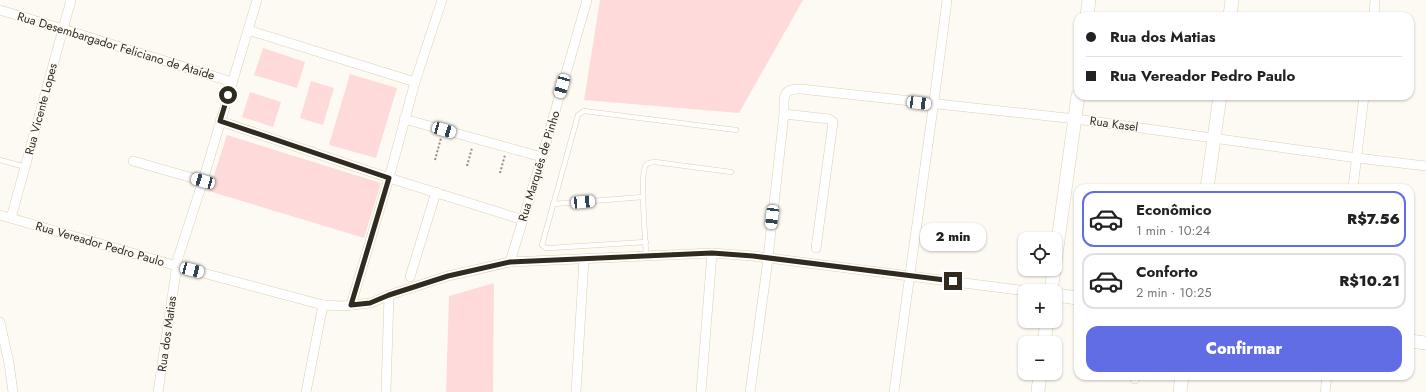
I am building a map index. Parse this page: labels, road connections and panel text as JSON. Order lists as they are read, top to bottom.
{
  "streets": {
    "street": [
      "Rua Desembargador Feliciano de Ataíde",
      "Rua Vicente Lopes",
      "Rua Kasel",
      "Rua Marquês de Pinho",
      "Rua Vereador Pedro Paulo",
      "Rua dos Matias"
    ]
  },
  "crossings": [
    ["Rua Desembargador Feliciano de Ataíde", "Rua Vicente Lopes"],
    ["Rua Desembargador Feliciano de Ataíde", "Rua dos Matias"],
    ["Rua Vicente Lopes", "Rua Vereador Pedro Paulo"],
    ["Rua Marquês de Pinho", "Rua Vereador Pedro Paulo"],
    ["Rua Vereador Pedro Paulo", "Rua dos Matias"]
  ],
  "page": {
    "banner": ["Rua dos Matias", "Rua Vereador Pedro Paulo"],
    "list": [
      {
        "name": "Econômico",
        "note": "1 min · 10:24",
        "value": "R$7.56"
      },
      {
        "name": "Conforto",
        "note": "2 min · 10:25",
        "value": "R$10.21"
      }
    ],
    "bubble": "2 min",
    "map_buttons": ["+", "−"],
    "buttons": "Confirmar"
  }
}
